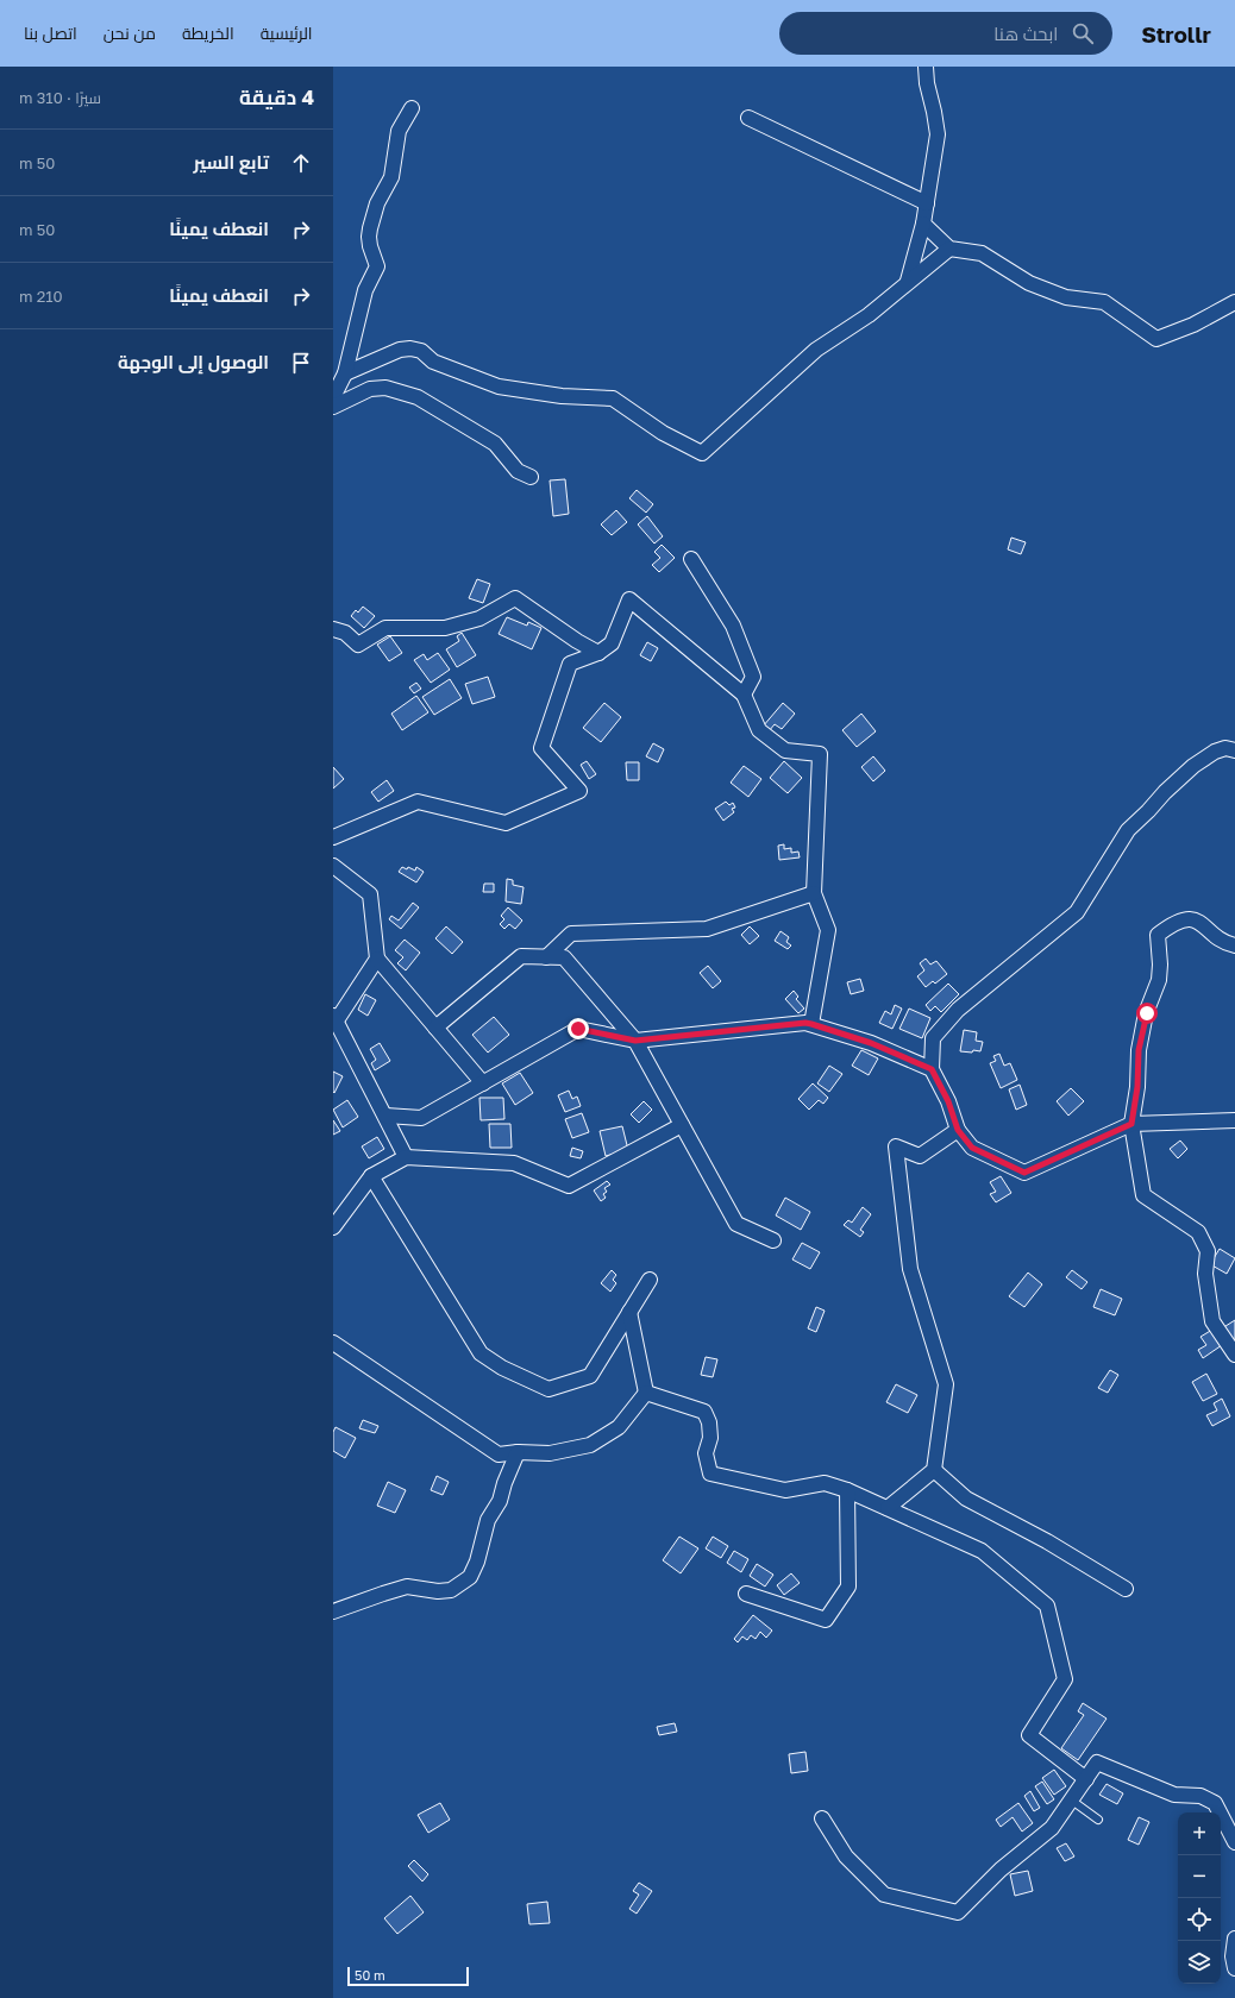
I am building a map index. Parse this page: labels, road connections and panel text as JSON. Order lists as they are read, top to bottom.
{
  "scale_bar": "50 m",
  "page": {
    "header": "Strollr",
    "search": "ابحث هنا",
    "nav": [
      "الرئيسية",
      "الخريطة",
      "من نحن",
      "اتصل بنا"
    ],
    "heading": ["4 دقيقة", "سيرًا · 310 m"],
    "list": [
      ["تابع السير", "50 m"],
      ["انعطف يمينًا", "50 m"],
      ["انعطف يمينًا", "210 m"],
      "الوصول إلى الوجهة"
    ],
    "map_buttons": ["+", "−"],
    "scale": "50 m"
  }
}
